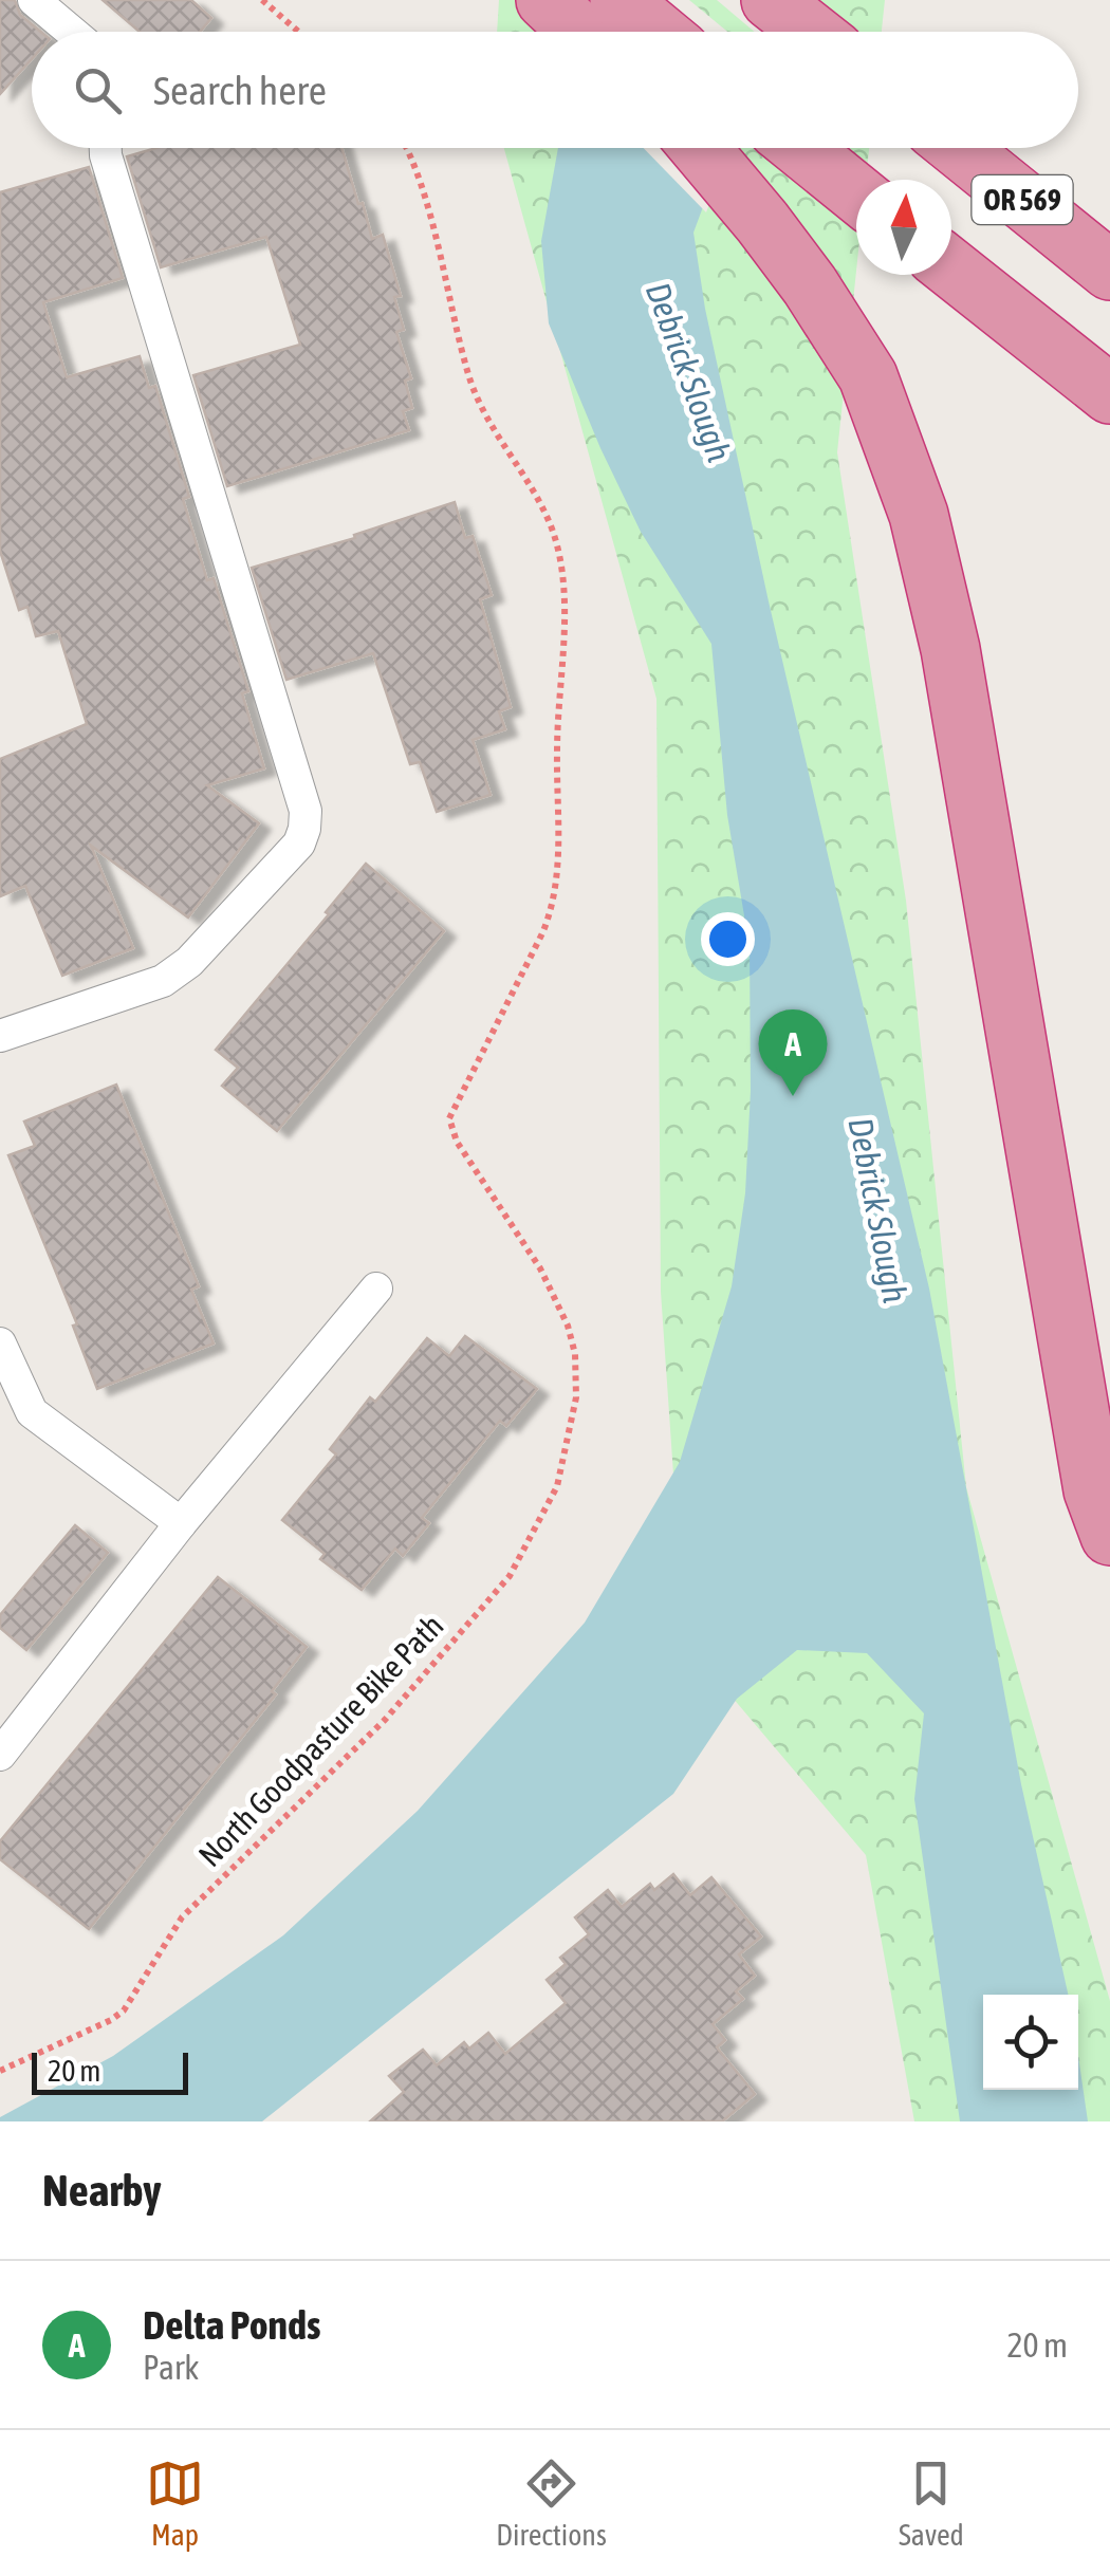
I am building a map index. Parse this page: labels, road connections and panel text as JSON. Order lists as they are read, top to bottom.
{
  "streets": {
    "highway": ["OR 569"],
    "path": ["North Goodpasture Bike Path"]
  },
  "water": ["Debrick Slough"],
  "scale_bar": "20 m",
  "north": "top",
  "page": {
    "search": "Search here",
    "pins": "A",
    "scale": "20 m",
    "heading": "Nearby",
    "list": [
      {
        "mark": "A",
        "name": "Delta Ponds",
        "note": "Park",
        "value": "20 m"
      }
    ],
    "nav": ["Map", "Directions", "Saved"]
  }
}
